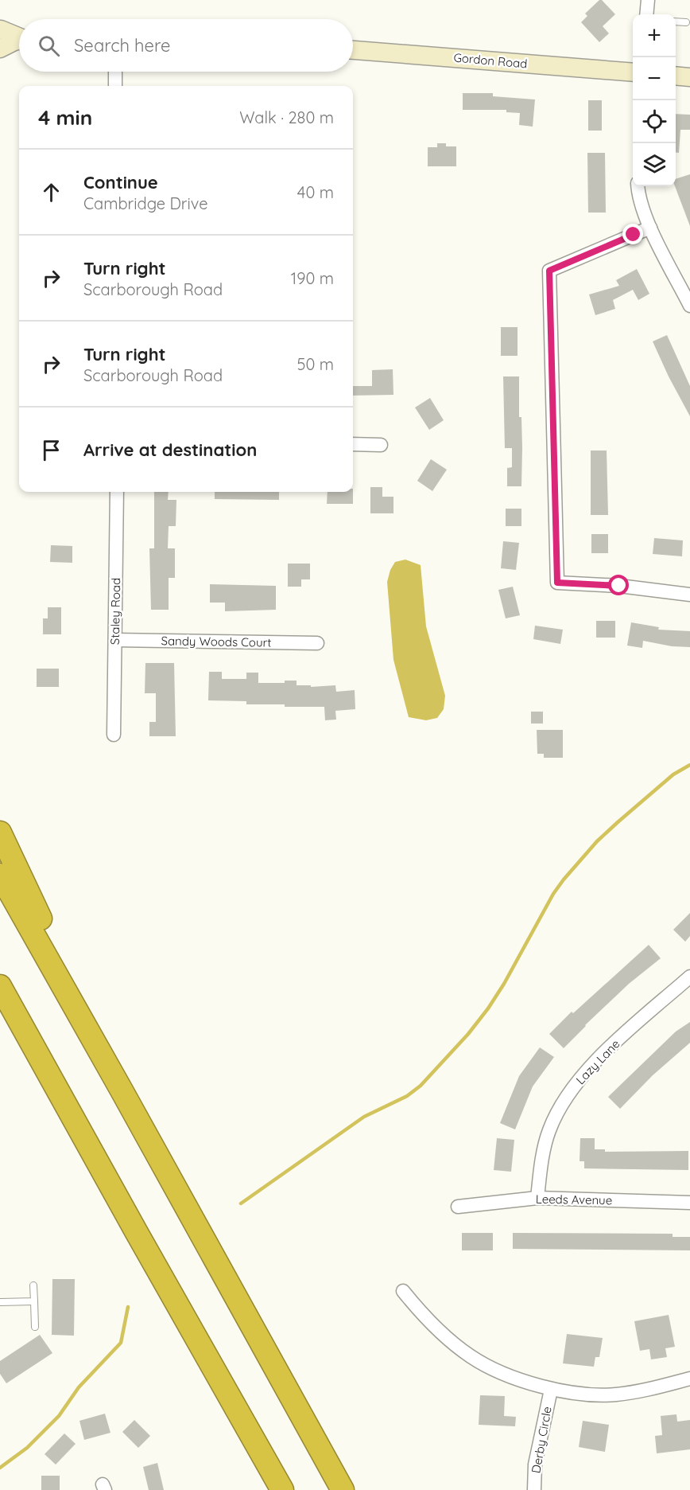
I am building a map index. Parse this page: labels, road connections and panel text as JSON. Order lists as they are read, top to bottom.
{
  "streets": {
    "street": [
      "Gordon Road",
      "Staley Road",
      "Sandy Woods Court",
      "Lazy Lane",
      "Leeds Avenue",
      "Derby Circle"
    ]
  },
  "crossings": [
    ["Staley Road", "Sandy Woods Court"],
    ["Lazy Lane", "Leeds Avenue"]
  ],
  "page": {
    "map_buttons": ["+", "−"],
    "search": "Search here",
    "heading": ["4 min", "Walk · 280 m"],
    "list": [
      ["Continue", "Cambridge Drive", "40 m"],
      ["Turn right", "Scarborough Road", "190 m"],
      ["Turn right", "Scarborough Road", "50 m"],
      "Arrive at destination"
    ]
  }
}
